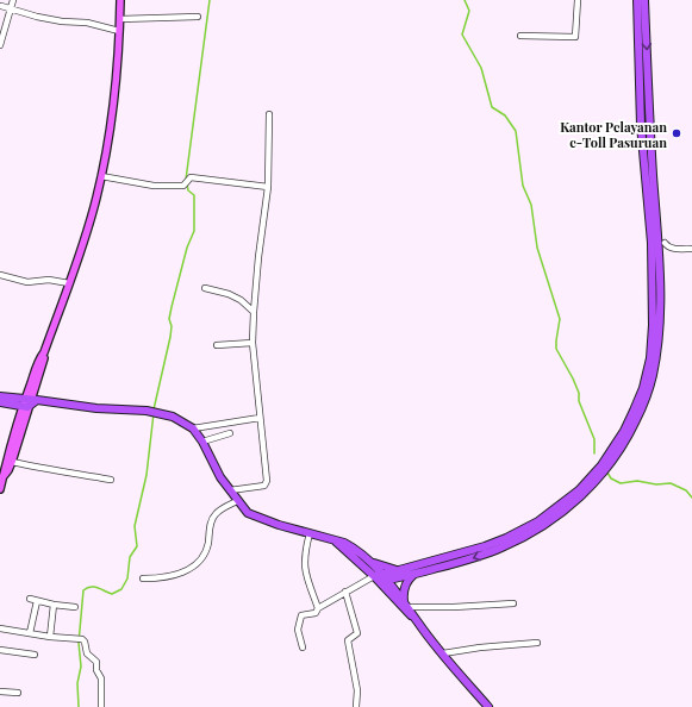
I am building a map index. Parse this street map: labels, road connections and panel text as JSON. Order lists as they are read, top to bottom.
{
  "places": ["Kantor Pelayanan e-Toll Pasuruan"]
}
